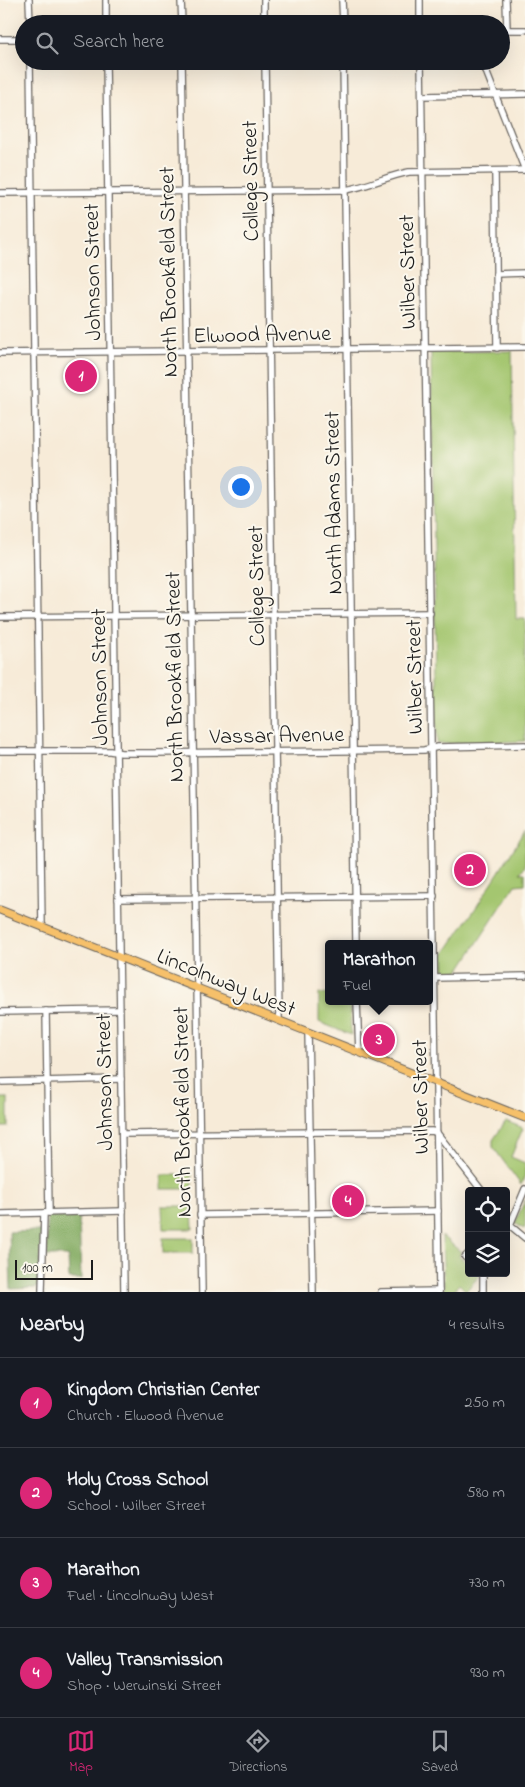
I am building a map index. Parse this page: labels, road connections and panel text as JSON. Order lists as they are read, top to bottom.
{
  "streets": {
    "main road": ["Lincolnway West"],
    "street": [
      "College Street",
      "Johnson Street",
      "North Brookfield Street",
      "Wilber Street",
      "Elwood Avenue",
      "North Adams Street",
      "Vassar Avenue"
    ]
  },
  "crossings": [
    ["College Street", "Elwood Avenue"],
    ["College Street", "Vassar Avenue"],
    ["College Street", "Lincolnway West"],
    ["Johnson Street", "Elwood Avenue"],
    ["Johnson Street", "Vassar Avenue"],
    ["Johnson Street", "Lincolnway West"],
    ["North Brookfield Street", "Elwood Avenue"],
    ["North Brookfield Street", "Vassar Avenue"],
    ["North Brookfield Street", "Lincolnway West"],
    ["Wilber Street", "Elwood Avenue"],
    ["Wilber Street", "Vassar Avenue"],
    ["Wilber Street", "Lincolnway West"],
    ["Elwood Avenue", "North Adams Street"],
    ["North Adams Street", "Vassar Avenue"]
  ],
  "scale_bar": "100 m",
  "page": {
    "search": "Search here",
    "pins": [
      "1",
      "2",
      "3",
      "4"
    ],
    "popup": ["Marathon", "Fuel"],
    "scale": "100 m",
    "heading": ["Nearby", "4 results"],
    "list": [
      {
        "mark": "1",
        "name": "Kingdom Christian Center",
        "note": "Church · Elwood Avenue",
        "value": "250 m"
      },
      {
        "mark": "2",
        "name": "Holy Cross School",
        "note": "School · Wilber Street",
        "value": "580 m"
      },
      {
        "mark": "3",
        "name": "Marathon",
        "note": "Fuel · Lincolnway West",
        "value": "730 m"
      },
      {
        "mark": "4",
        "name": "Valley Transmission",
        "note": "Shop · Werwinski Street",
        "value": "930 m"
      }
    ],
    "nav": ["Map", "Directions", "Saved"]
  }
}
